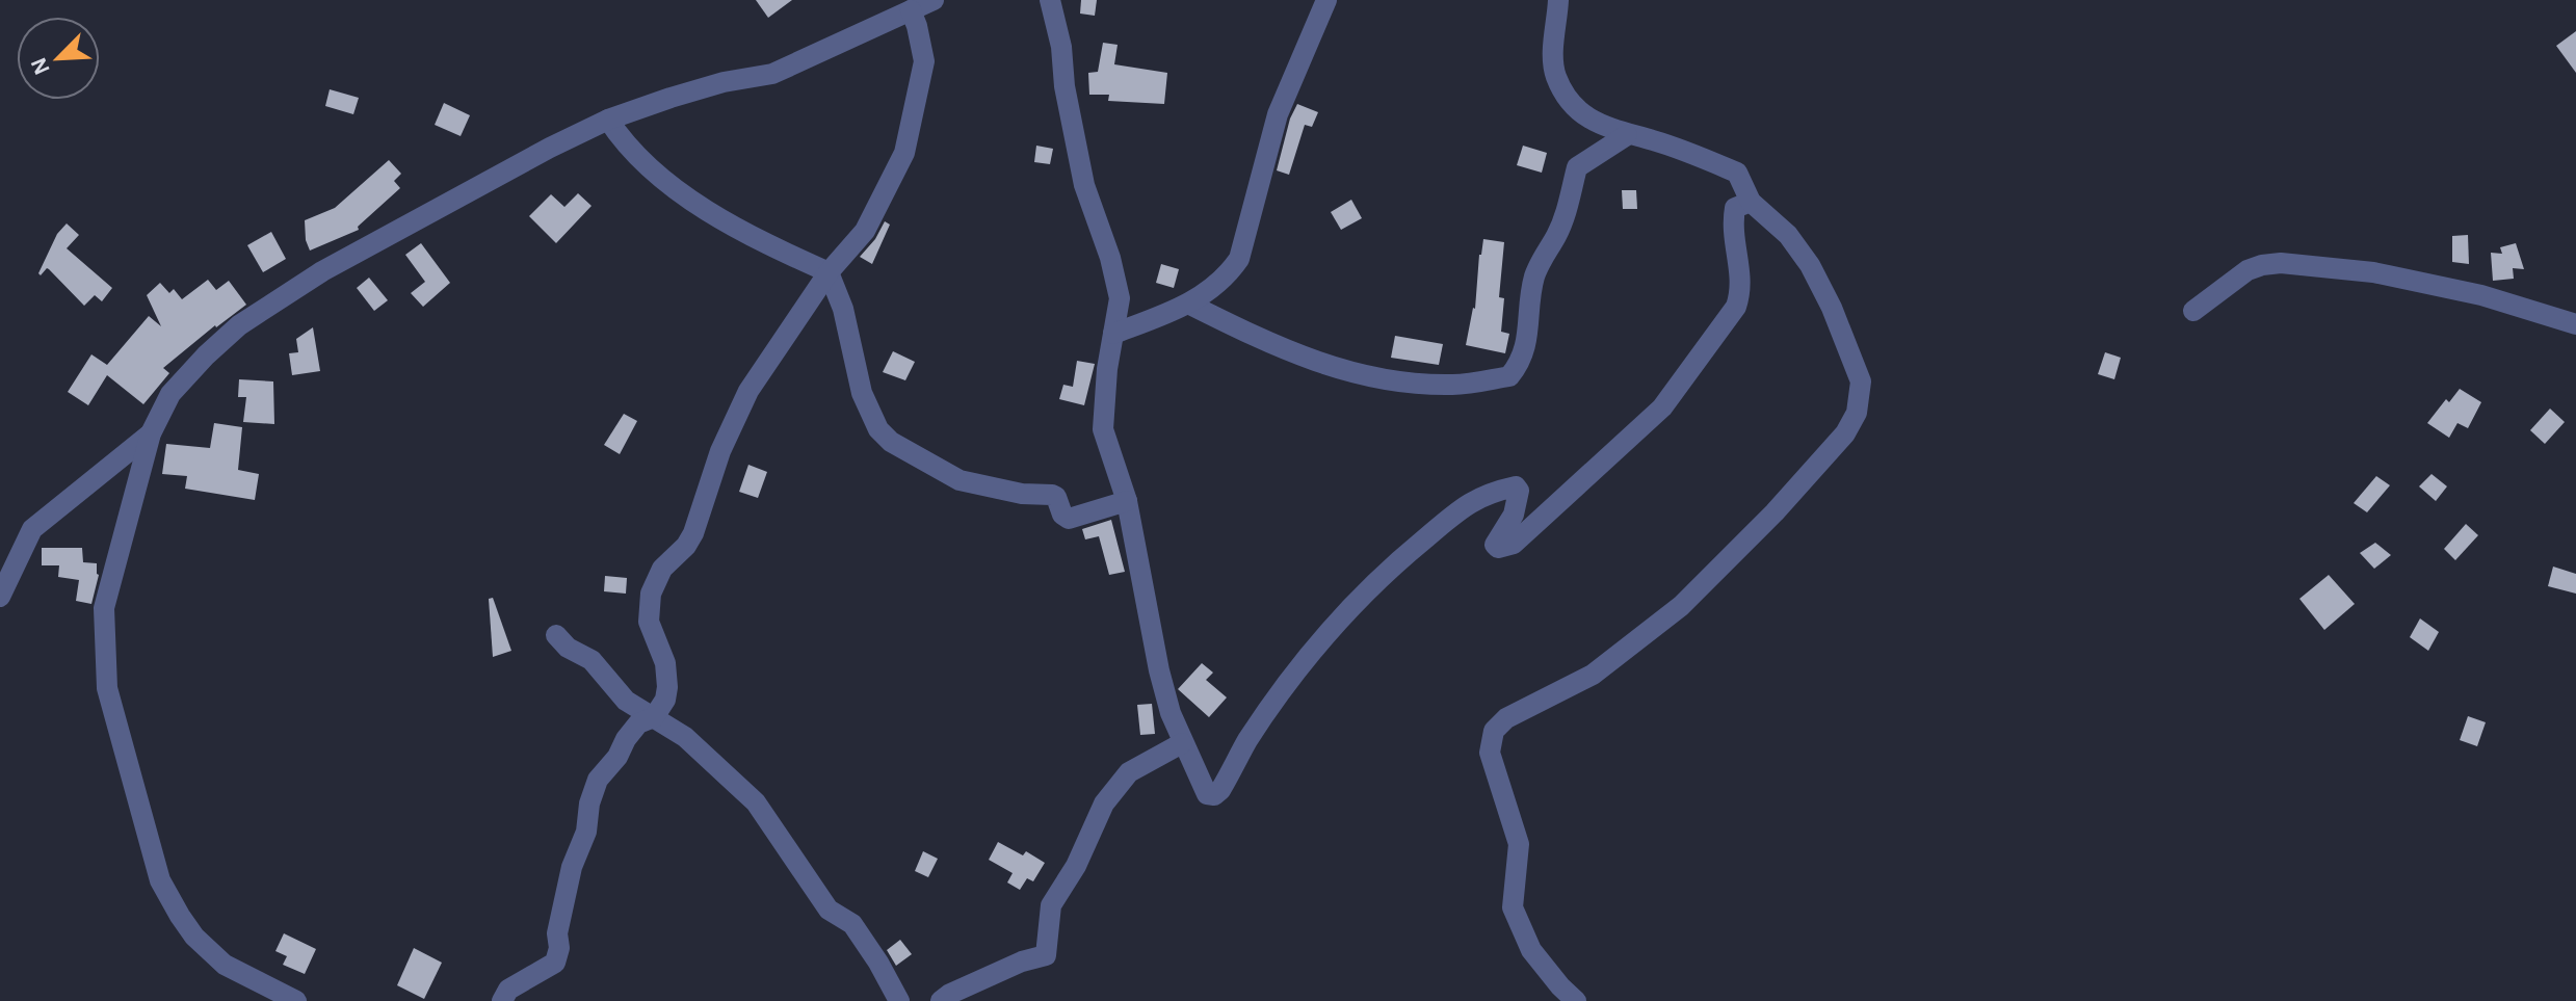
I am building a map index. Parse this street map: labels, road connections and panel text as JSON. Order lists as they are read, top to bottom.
{
  "north": "bottom left"
}
